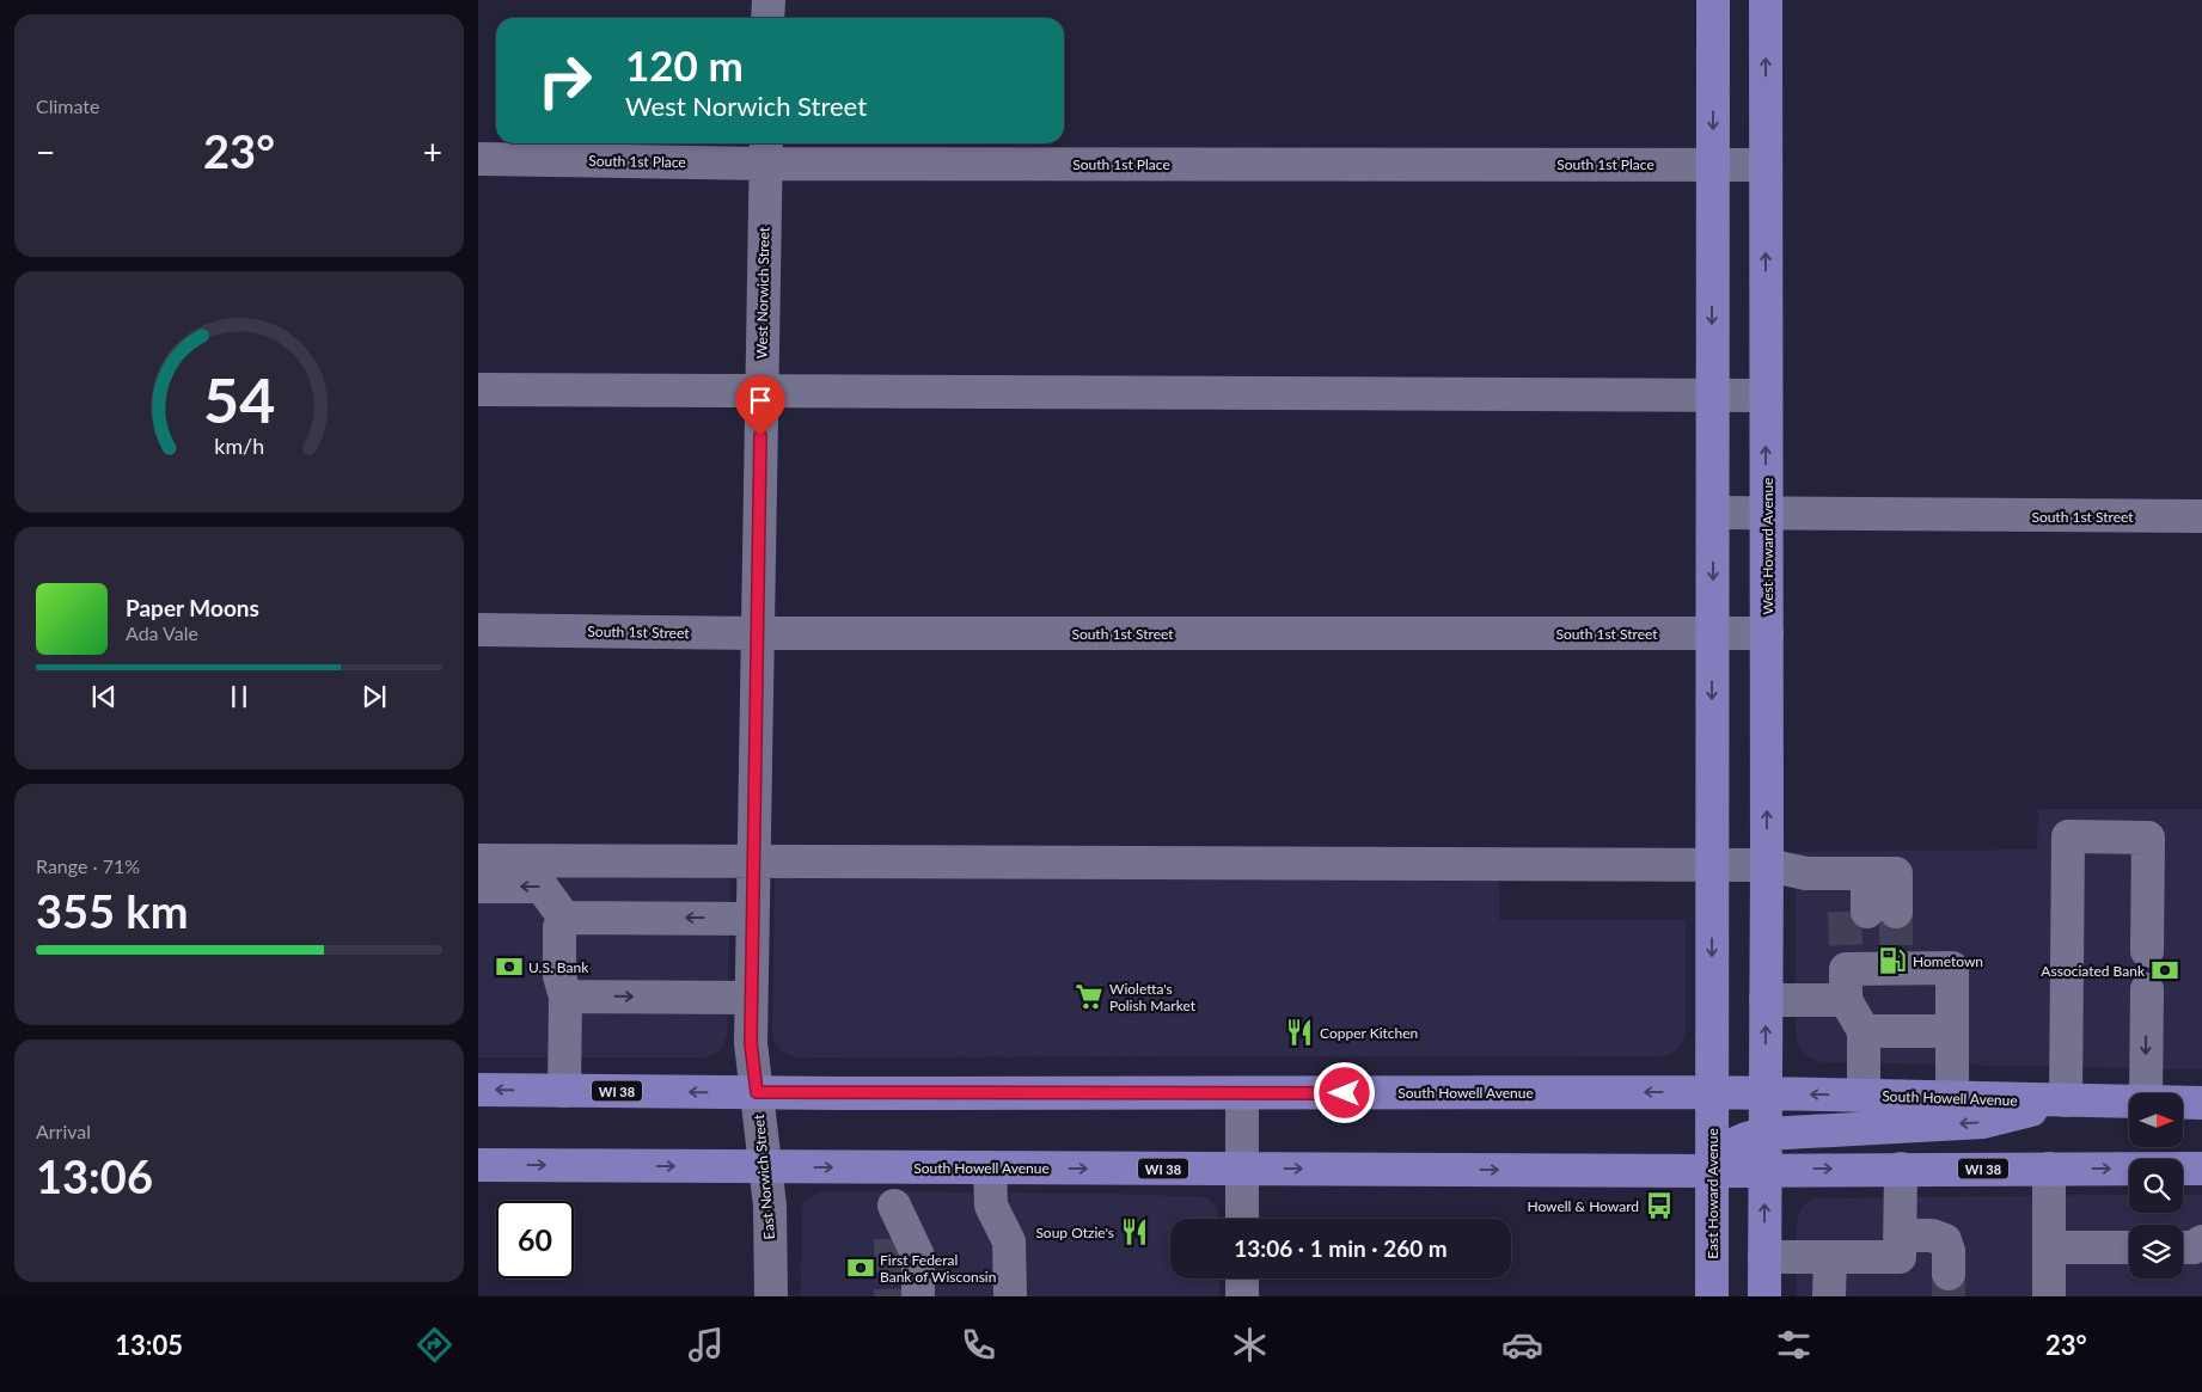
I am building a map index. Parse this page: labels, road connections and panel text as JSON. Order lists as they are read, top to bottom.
{
  "streets": {
    "main road": [
      "West Howard Avenue",
      "WI 38",
      "South Howell Avenue",
      "East Howard Avenue"
    ],
    "street": [
      "South 1st Place",
      "West Norwich Street",
      "South 1st Street",
      "East Norwich Street"
    ]
  },
  "crossings": [
    ["South 1st Place", "West Norwich Street"],
    ["South 1st Place", "West Howard Avenue"],
    ["West Norwich Street", "South 1st Street"],
    ["West Norwich Street", "South Howell Avenue"],
    ["West Norwich Street", "East Norwich Street"],
    ["South 1st Street", "West Howard Avenue"],
    ["West Howard Avenue", "South Howell Avenue"],
    ["South Howell Avenue", "East Norwich Street"],
    ["South Howell Avenue", "East Howard Avenue"]
  ],
  "places": {
    "fuel station": ["Hometown"],
    "bank": ["U.S. Bank", "Associated Bank", "First Federal Bank of Wisconsin"],
    "supermarket": ["Wioletta's Polish Market"],
    "restaurant": ["Copper Kitchen", "Soup Otzie's"],
    "bus stop": ["Howell & Howard"]
  },
  "north": "right",
  "page": {
    "tile": [
      "Climate",
      ["Range · 71%", "355 km"],
      ["Arrival", "13:06"]
    ],
    "turn": ["120 m", "West Norwich Street"],
    "heat": ["−", "23°", "+"],
    "song": ["Paper Moons", "Ada Vale"],
    "limit": "60",
    "trip": "13:06 · 1 min · 260 m",
    "tabs": ["13:05", "23°"],
    "gauge": ["54", "km/h"]
  }
}
